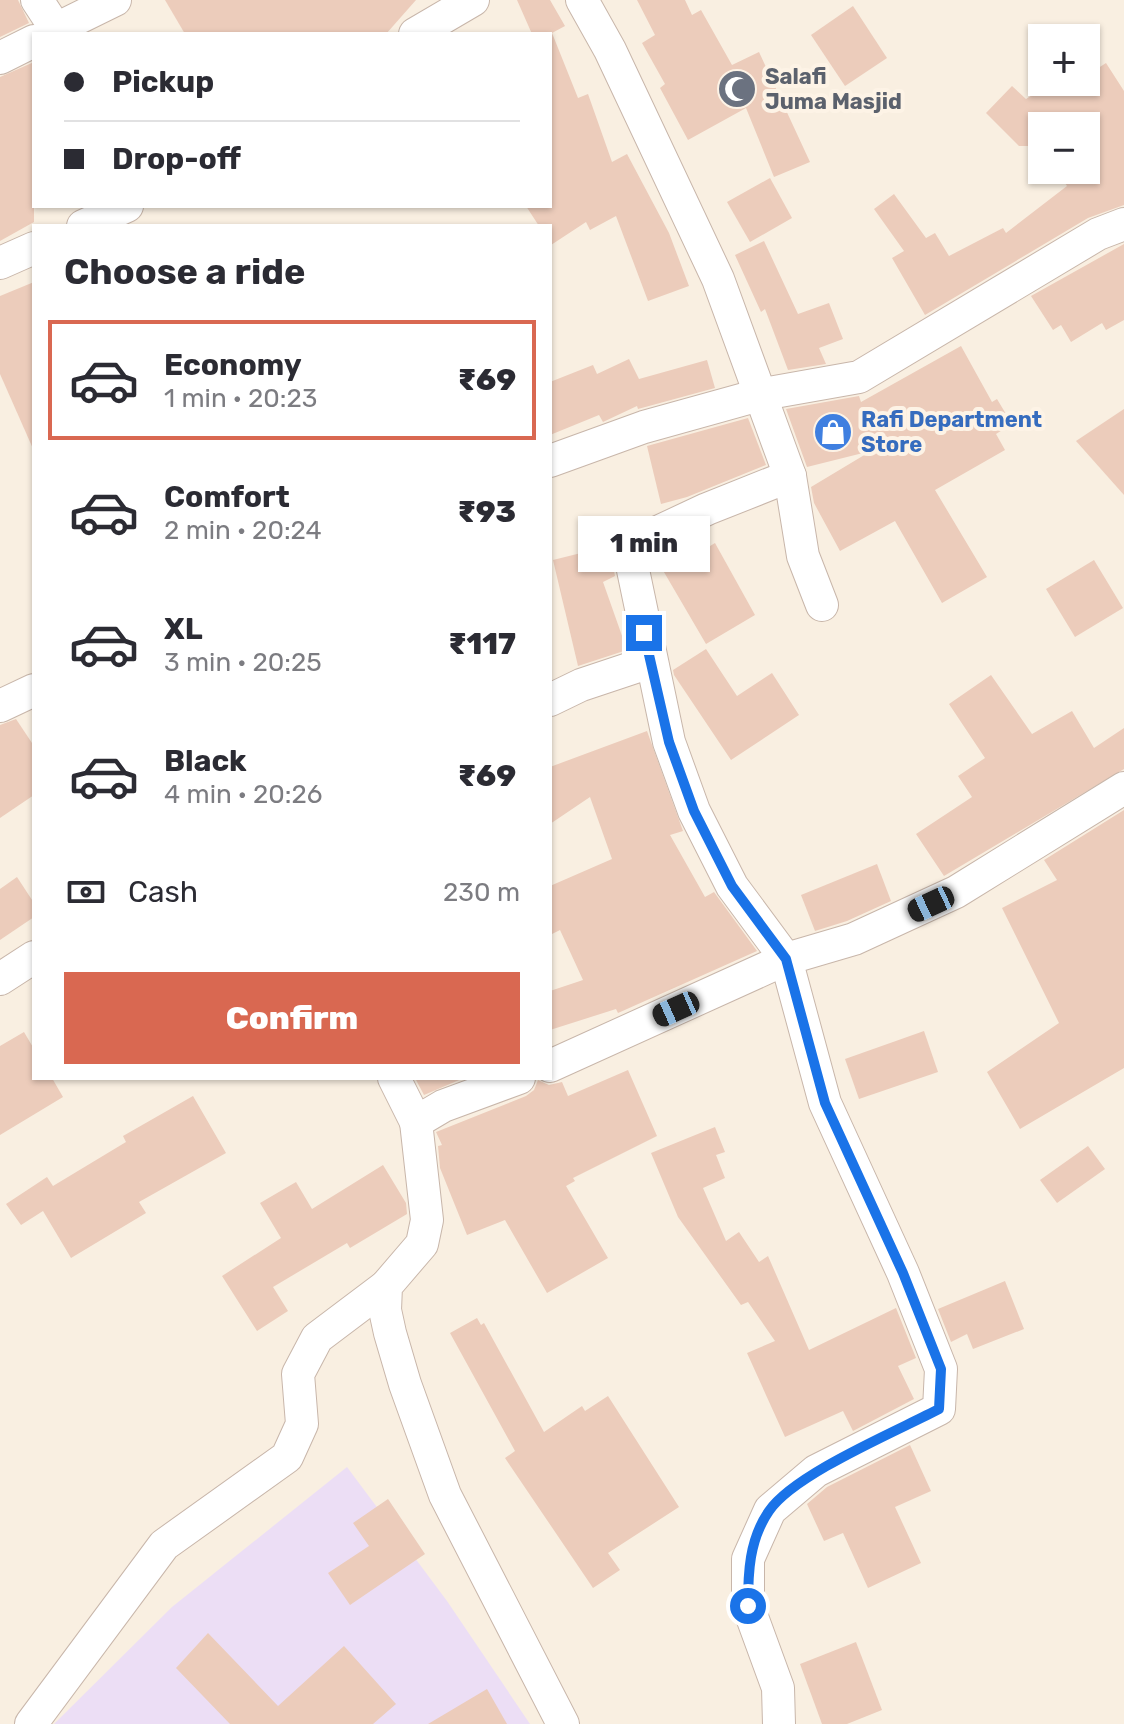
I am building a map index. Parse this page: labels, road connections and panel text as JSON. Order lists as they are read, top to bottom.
{
  "places": {
    "mosque": ["Salafi Juma Masjid"],
    "shop": ["Rafi Department Store"]
  },
  "page": {
    "map_buttons": ["+", "−"],
    "banner": ["Pickup", "Drop-off"],
    "heading": "Choose a ride",
    "list": [
      {
        "name": "Economy",
        "note": "1 min · 20:23",
        "value": "₹69"
      },
      {
        "name": "Comfort",
        "note": "2 min · 20:24",
        "value": "₹93"
      },
      {
        "name": "XL",
        "note": "3 min · 20:25",
        "value": "₹117"
      },
      {
        "name": "Black",
        "note": "4 min · 20:26",
        "value": "₹69"
      }
    ],
    "bubble": "1 min",
    "pay": ["Cash", "230 m"],
    "buttons": "Confirm"
  }
}
